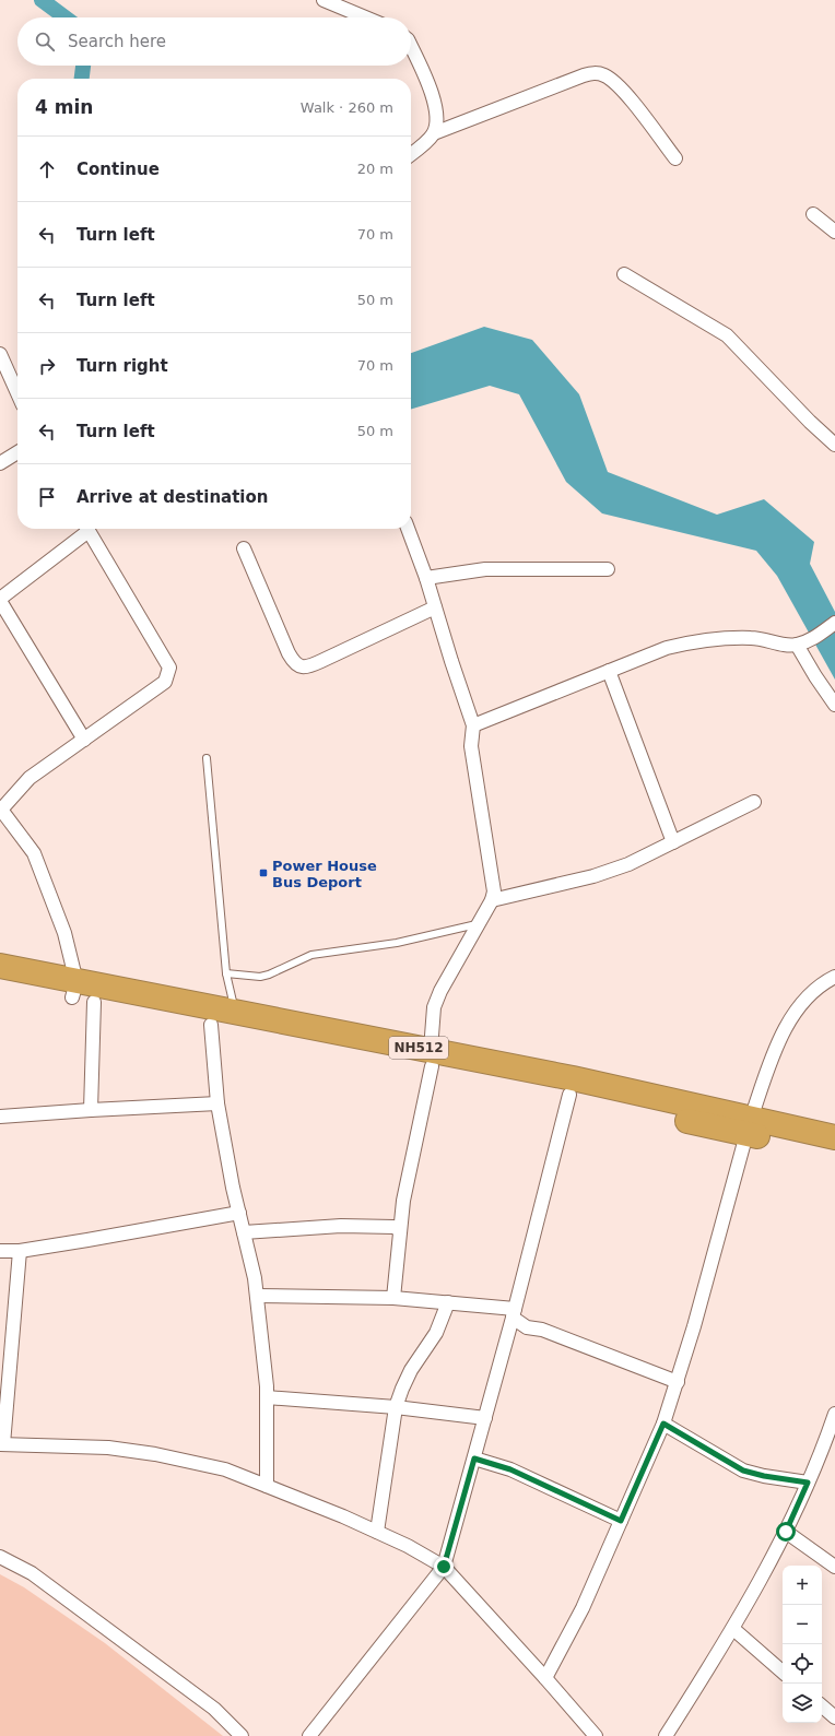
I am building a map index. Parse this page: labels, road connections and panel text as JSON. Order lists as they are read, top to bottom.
{
  "streets": {
    "highway": ["NH512"]
  },
  "places": {
    "transit": ["Power House Bus Deport"]
  },
  "page": {
    "search": "Search here",
    "heading": ["4 min", "Walk · 260 m"],
    "list": [
      ["Continue", "20 m"],
      ["Turn left", "70 m"],
      ["Turn left", "50 m"],
      ["Turn right", "70 m"],
      ["Turn left", "50 m"],
      "Arrive at destination"
    ],
    "map_buttons": ["+", "−"]
  }
}
